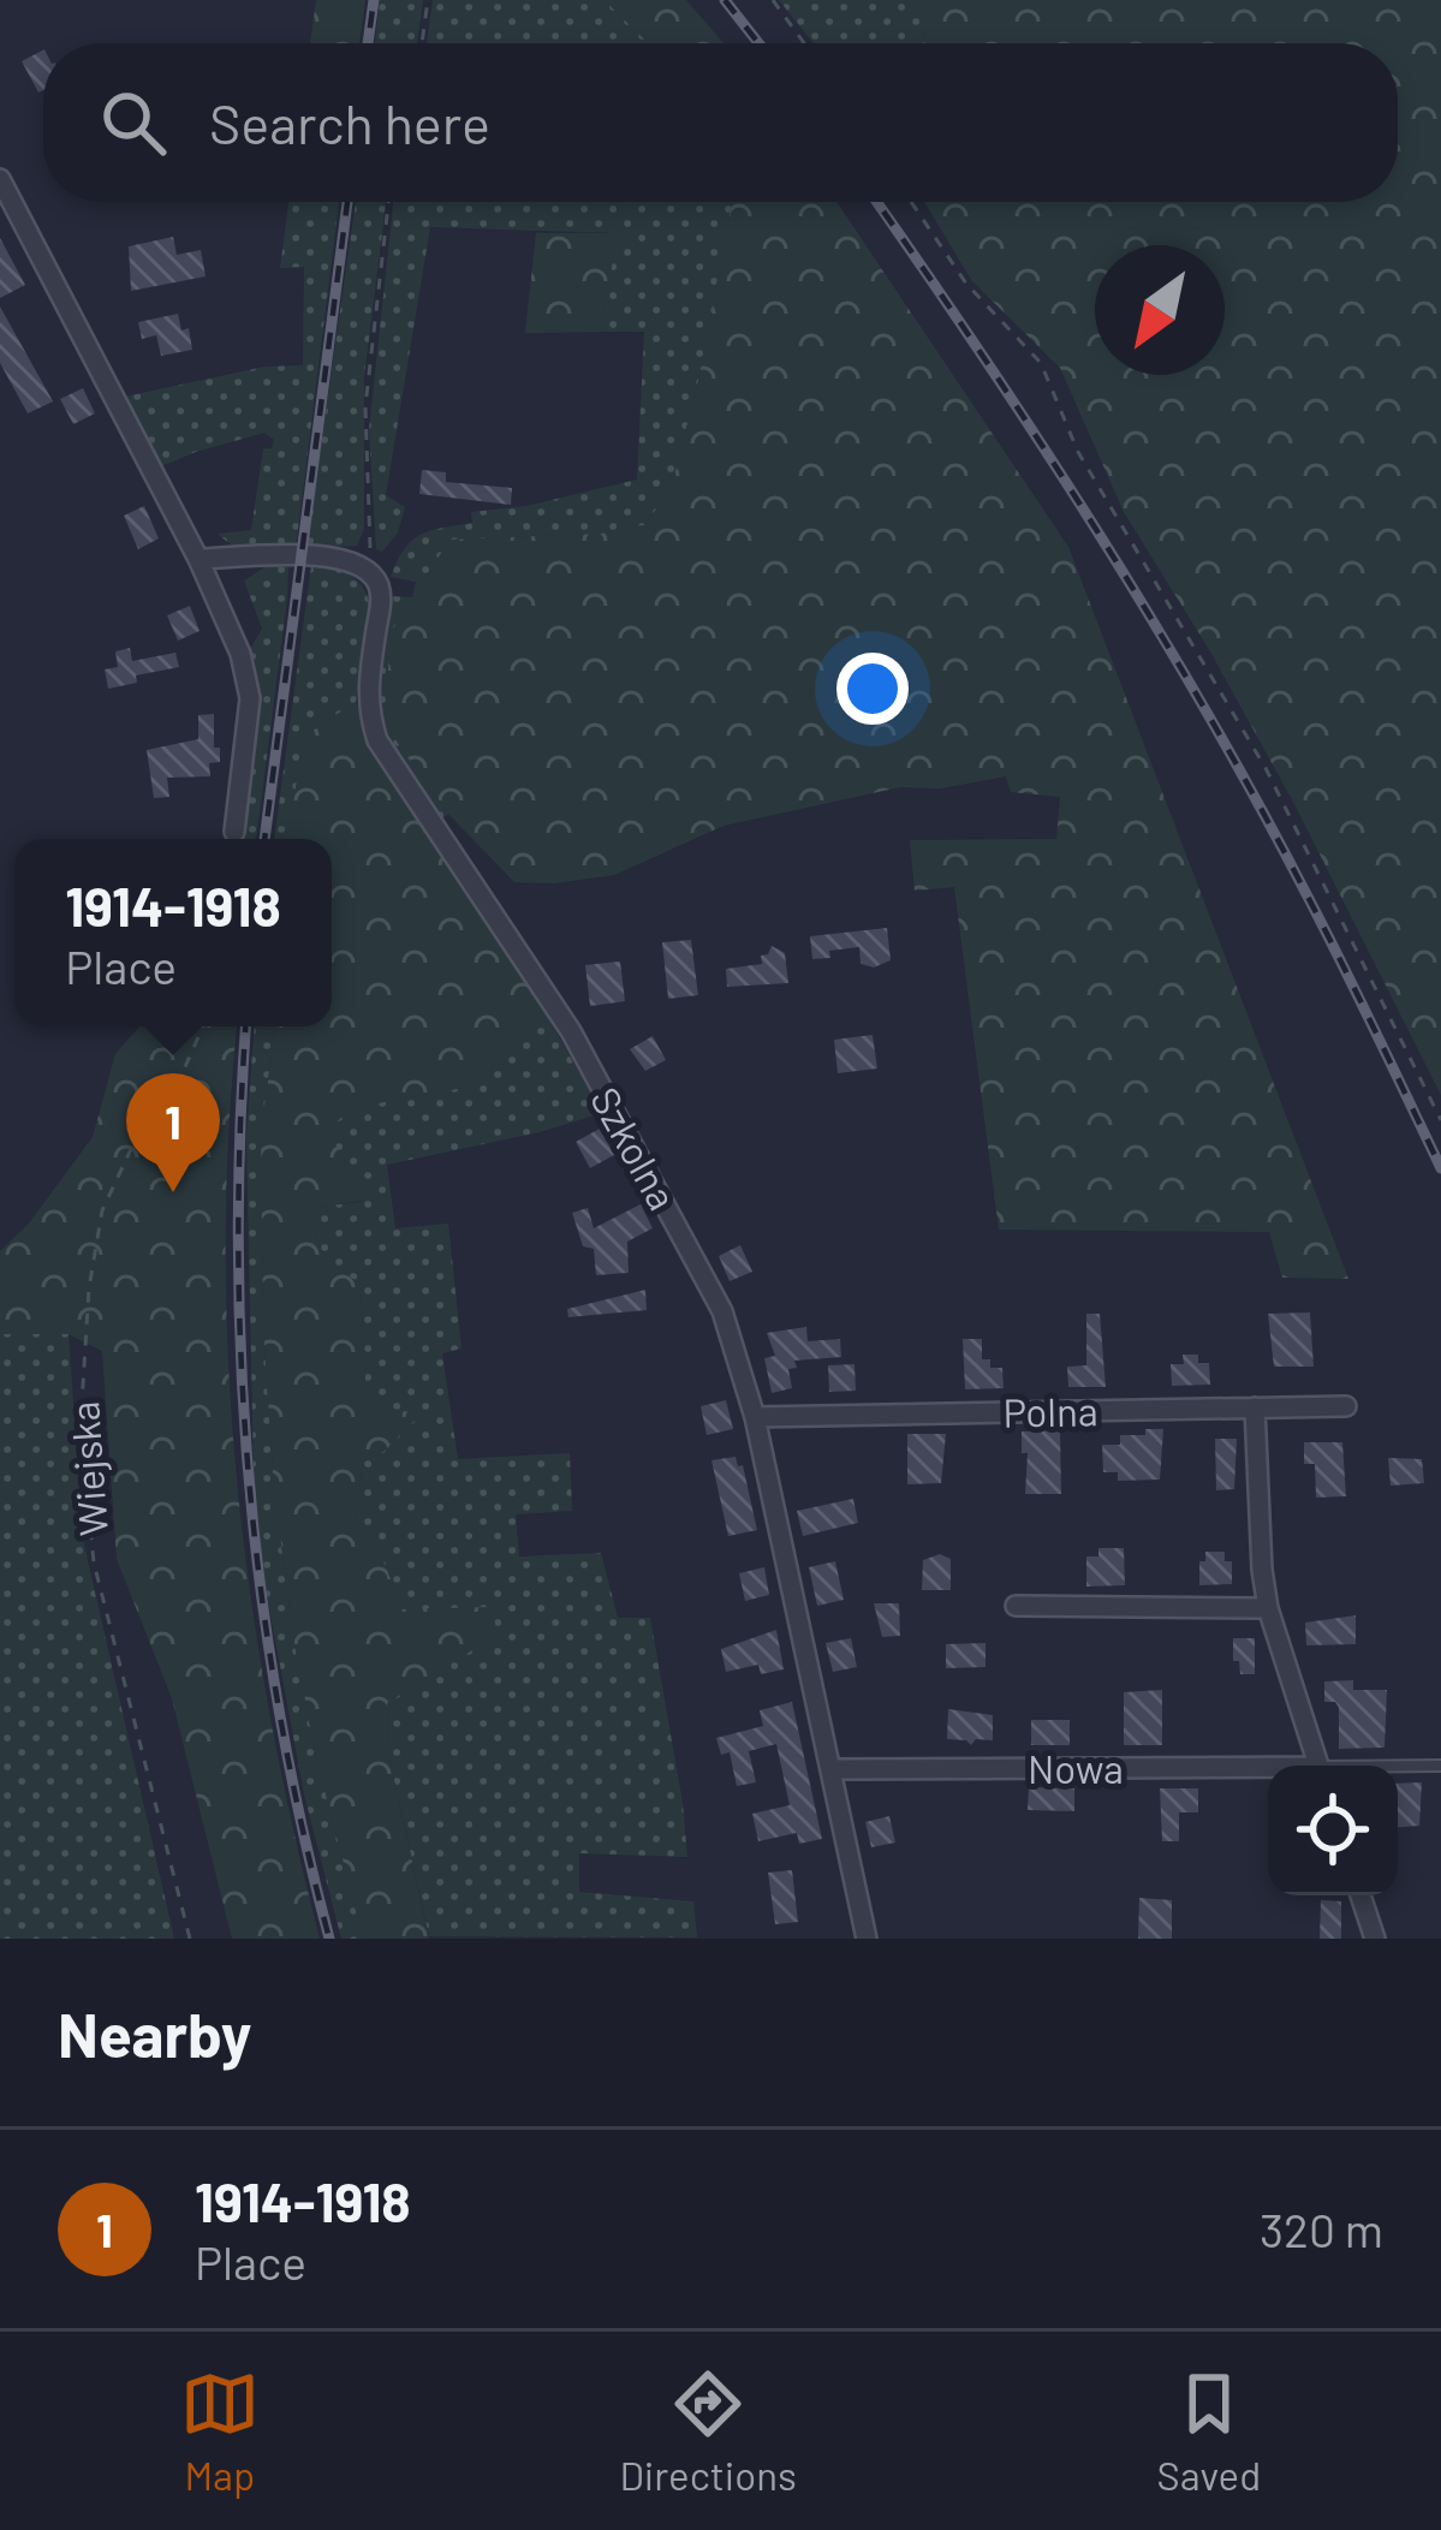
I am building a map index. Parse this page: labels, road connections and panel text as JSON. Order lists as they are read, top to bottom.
{
  "streets": {
    "street": ["Szkolna", "Polna", "Nowa"],
    "path": ["Wiejska"]
  },
  "crossings": [
    ["Szkolna", "Polna"],
    ["Szkolna", "Nowa"]
  ],
  "north": "bottom left",
  "page": {
    "search": "Search here",
    "popup": ["1914-1918", "Place"],
    "pins": "1",
    "heading": "Nearby",
    "list": [
      {
        "mark": "1",
        "name": "1914-1918",
        "note": "Place",
        "value": "320 m"
      }
    ],
    "nav": ["Map", "Directions", "Saved"]
  }
}
